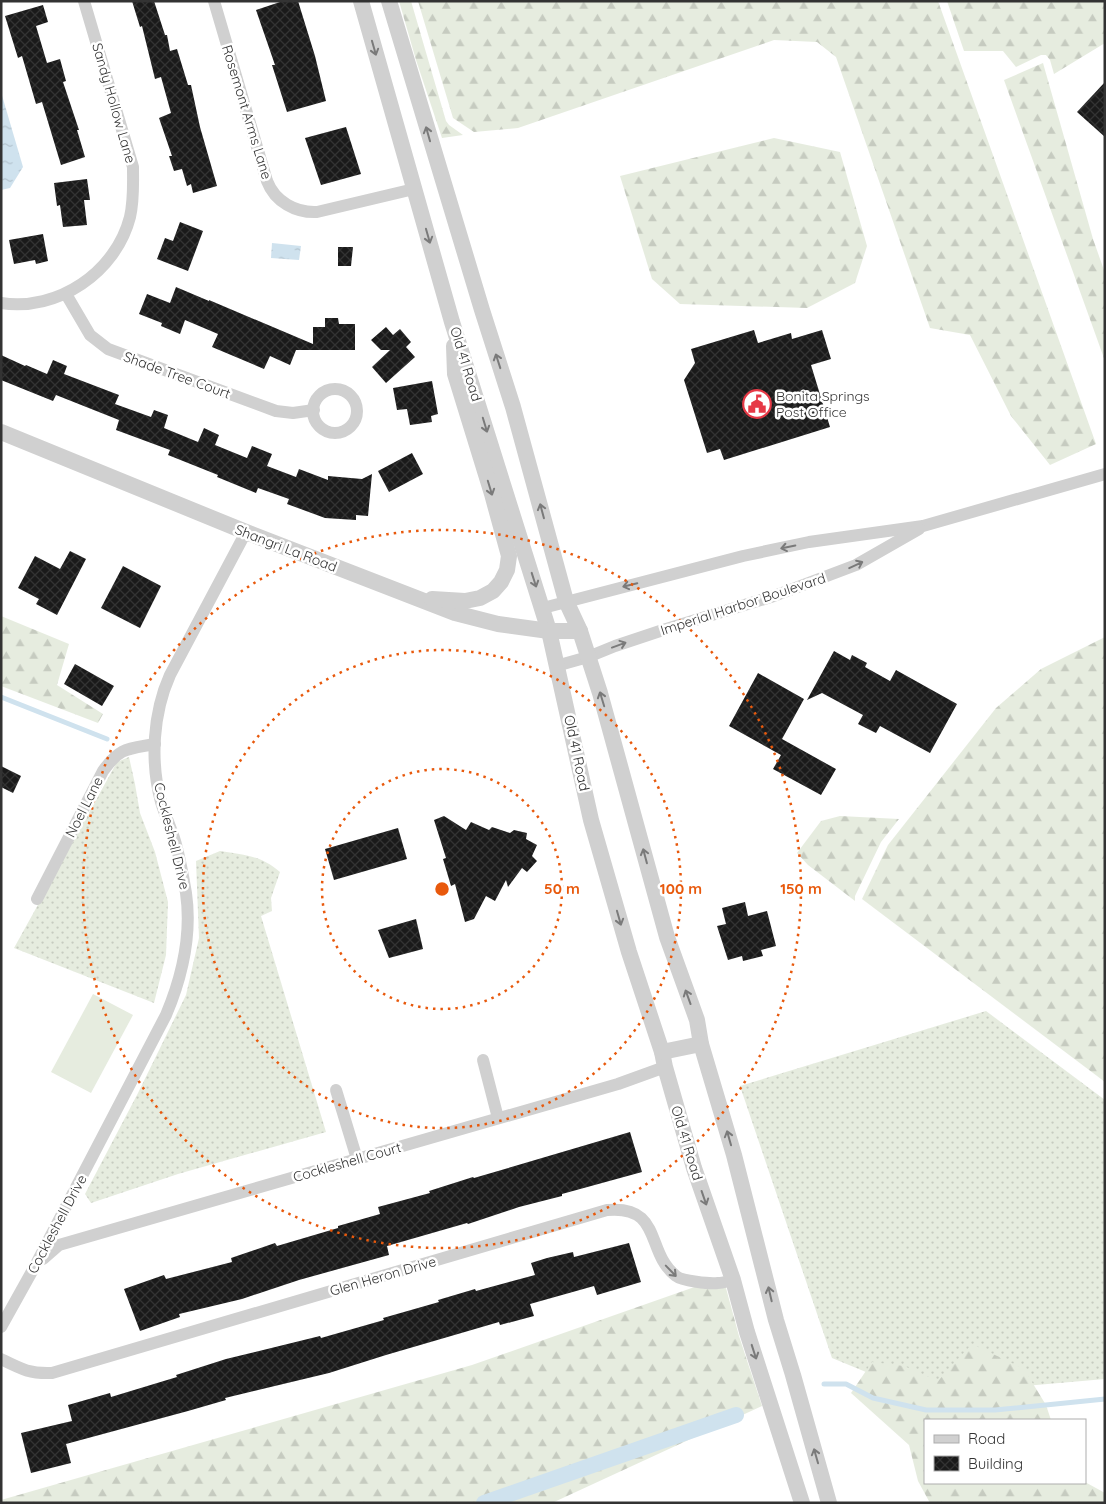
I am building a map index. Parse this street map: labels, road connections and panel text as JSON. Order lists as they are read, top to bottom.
{
  "streets": {
    "street": [
      "Sandy Hollow Lane",
      "Rosemont Arms Lane",
      "Old 41 Road",
      "Shade Tree Court",
      "Shangri La Road",
      "Imperial Harbor Boulevard",
      "Noel Lane",
      "Cockleshell Drive",
      "Cockleshell Court",
      "Glen Heron Drive"
    ]
  },
  "crossings": [
    ["Sandy Hollow Lane", "Shade Tree Court"],
    ["Rosemont Arms Lane", "Old 41 Road"],
    ["Old 41 Road", "Shangri La Road"],
    ["Old 41 Road", "Imperial Harbor Boulevard"],
    ["Old 41 Road", "Cockleshell Court"],
    ["Old 41 Road", "Glen Heron Drive"],
    ["Shangri La Road", "Cockleshell Drive"],
    ["Noel Lane", "Cockleshell Drive"],
    ["Cockleshell Drive", "Cockleshell Court"]
  ],
  "one_way": ["Glen Heron Drive"],
  "places": {
    "public building": ["Bonita Springs Post Office"]
  },
  "legend": ["Road", "Building"],
  "rings": ["50 m", "100 m", "150 m"]
}
